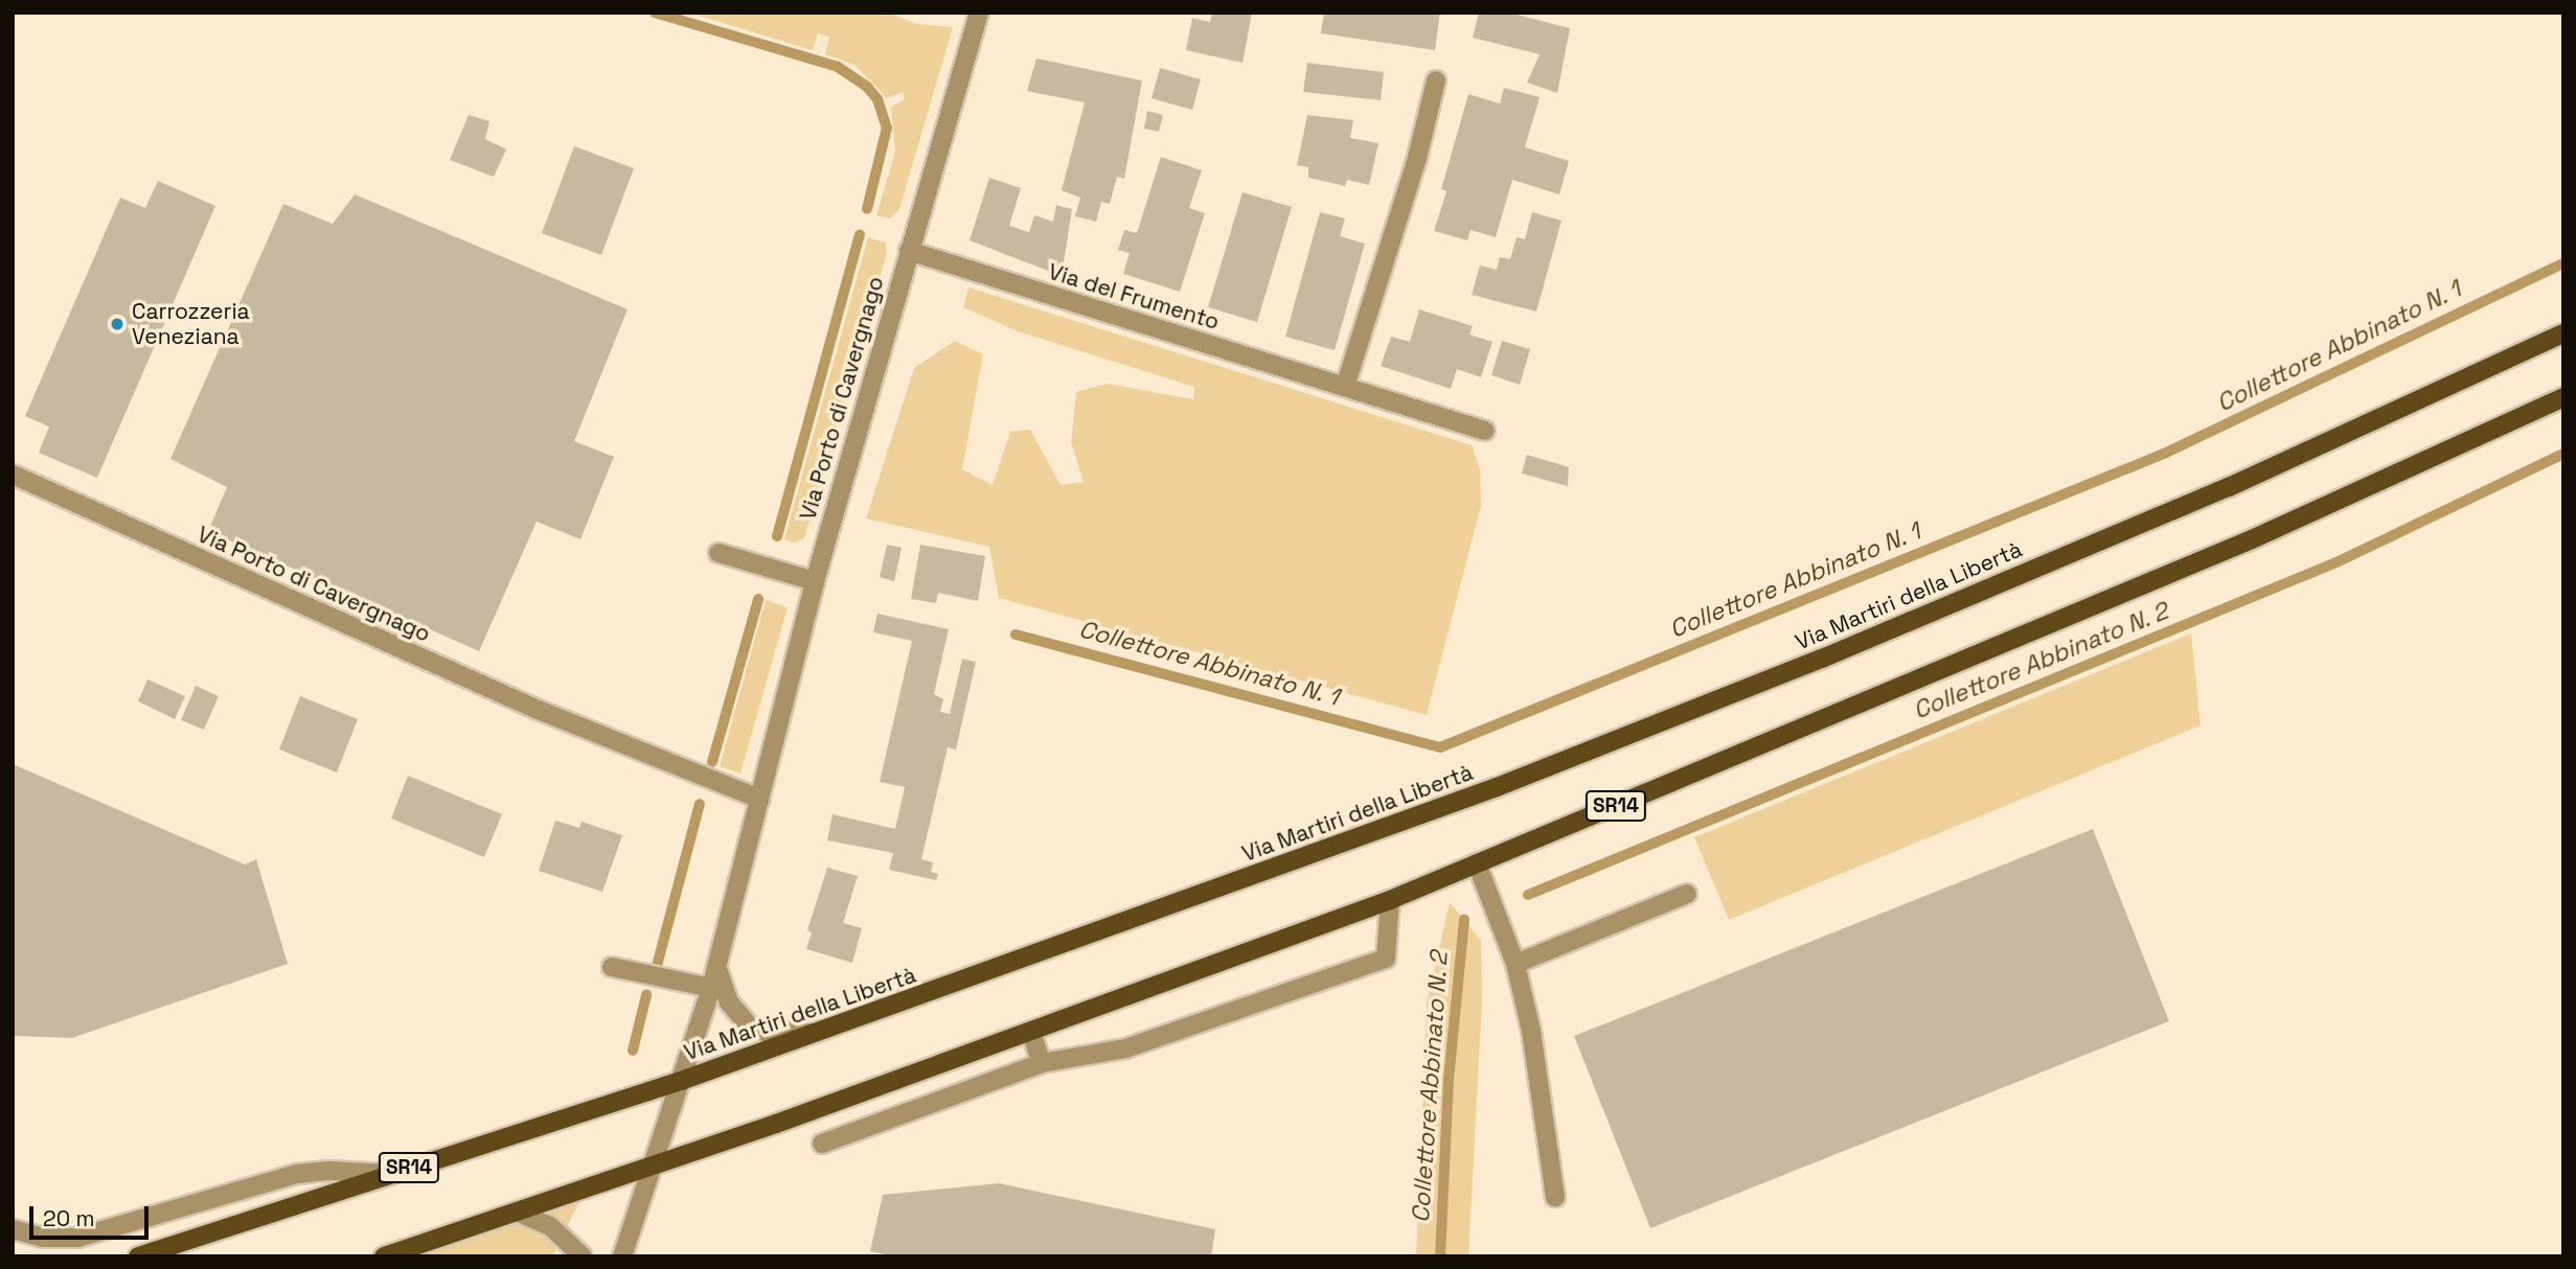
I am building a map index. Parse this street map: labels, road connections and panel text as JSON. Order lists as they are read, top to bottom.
{
  "streets": {
    "main road": ["Via Martiri della Libertà", "SR14"],
    "street": ["Via del Frumento", "Via Porto di Cavergnago"]
  },
  "crossings": [
    ["Via del Frumento", "Via Porto di Cavergnago"],
    ["Via Porto di Cavergnago", "Via Martiri della Libertà"],
    ["Via Porto di Cavergnago", "SR14"]
  ],
  "water": ["Collettore Abbinato N. 1", "Collettore Abbinato N. 2"],
  "places": ["Carrozzeria Veneziana"],
  "scale_bar": "20 m"
}
